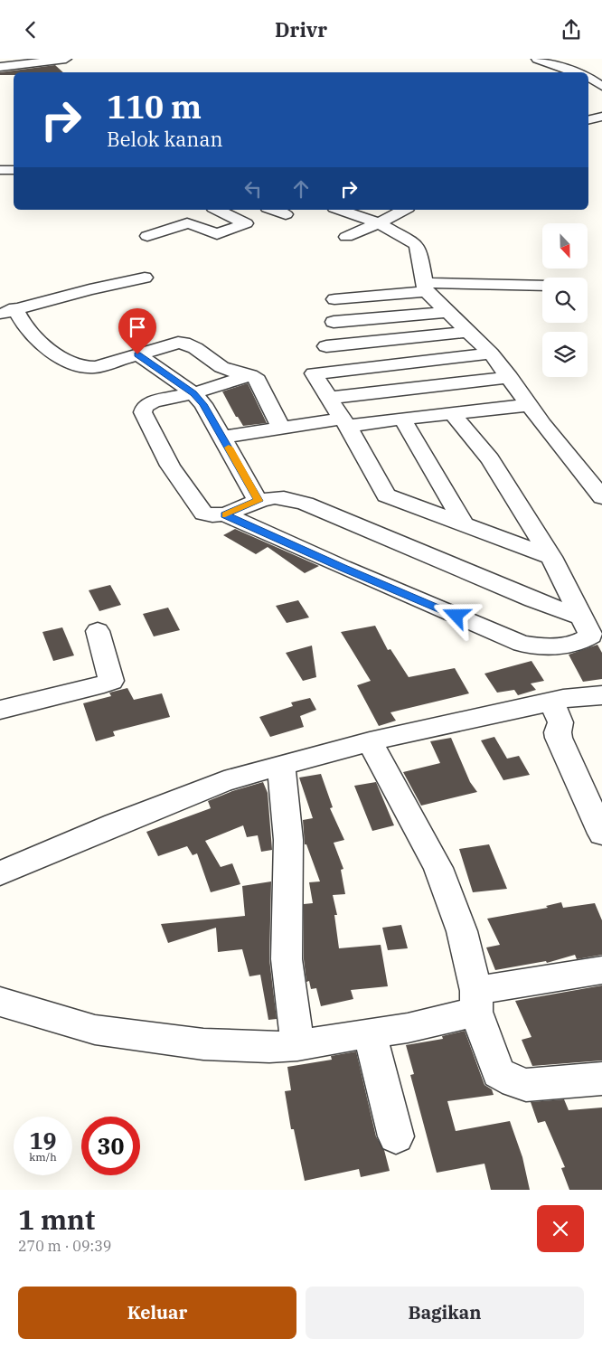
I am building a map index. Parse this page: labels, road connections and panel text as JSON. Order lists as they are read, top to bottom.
{
  "north": "bottom",
  "page": {
    "header": "Drivr",
    "turn": ["110 m", "Belok kanan"],
    "speed": "19 km/h",
    "limit": "30",
    "heading": ["1 mnt", "270 m · 09:39"],
    "buttons": ["Keluar", "Bagikan"]
  }
}
